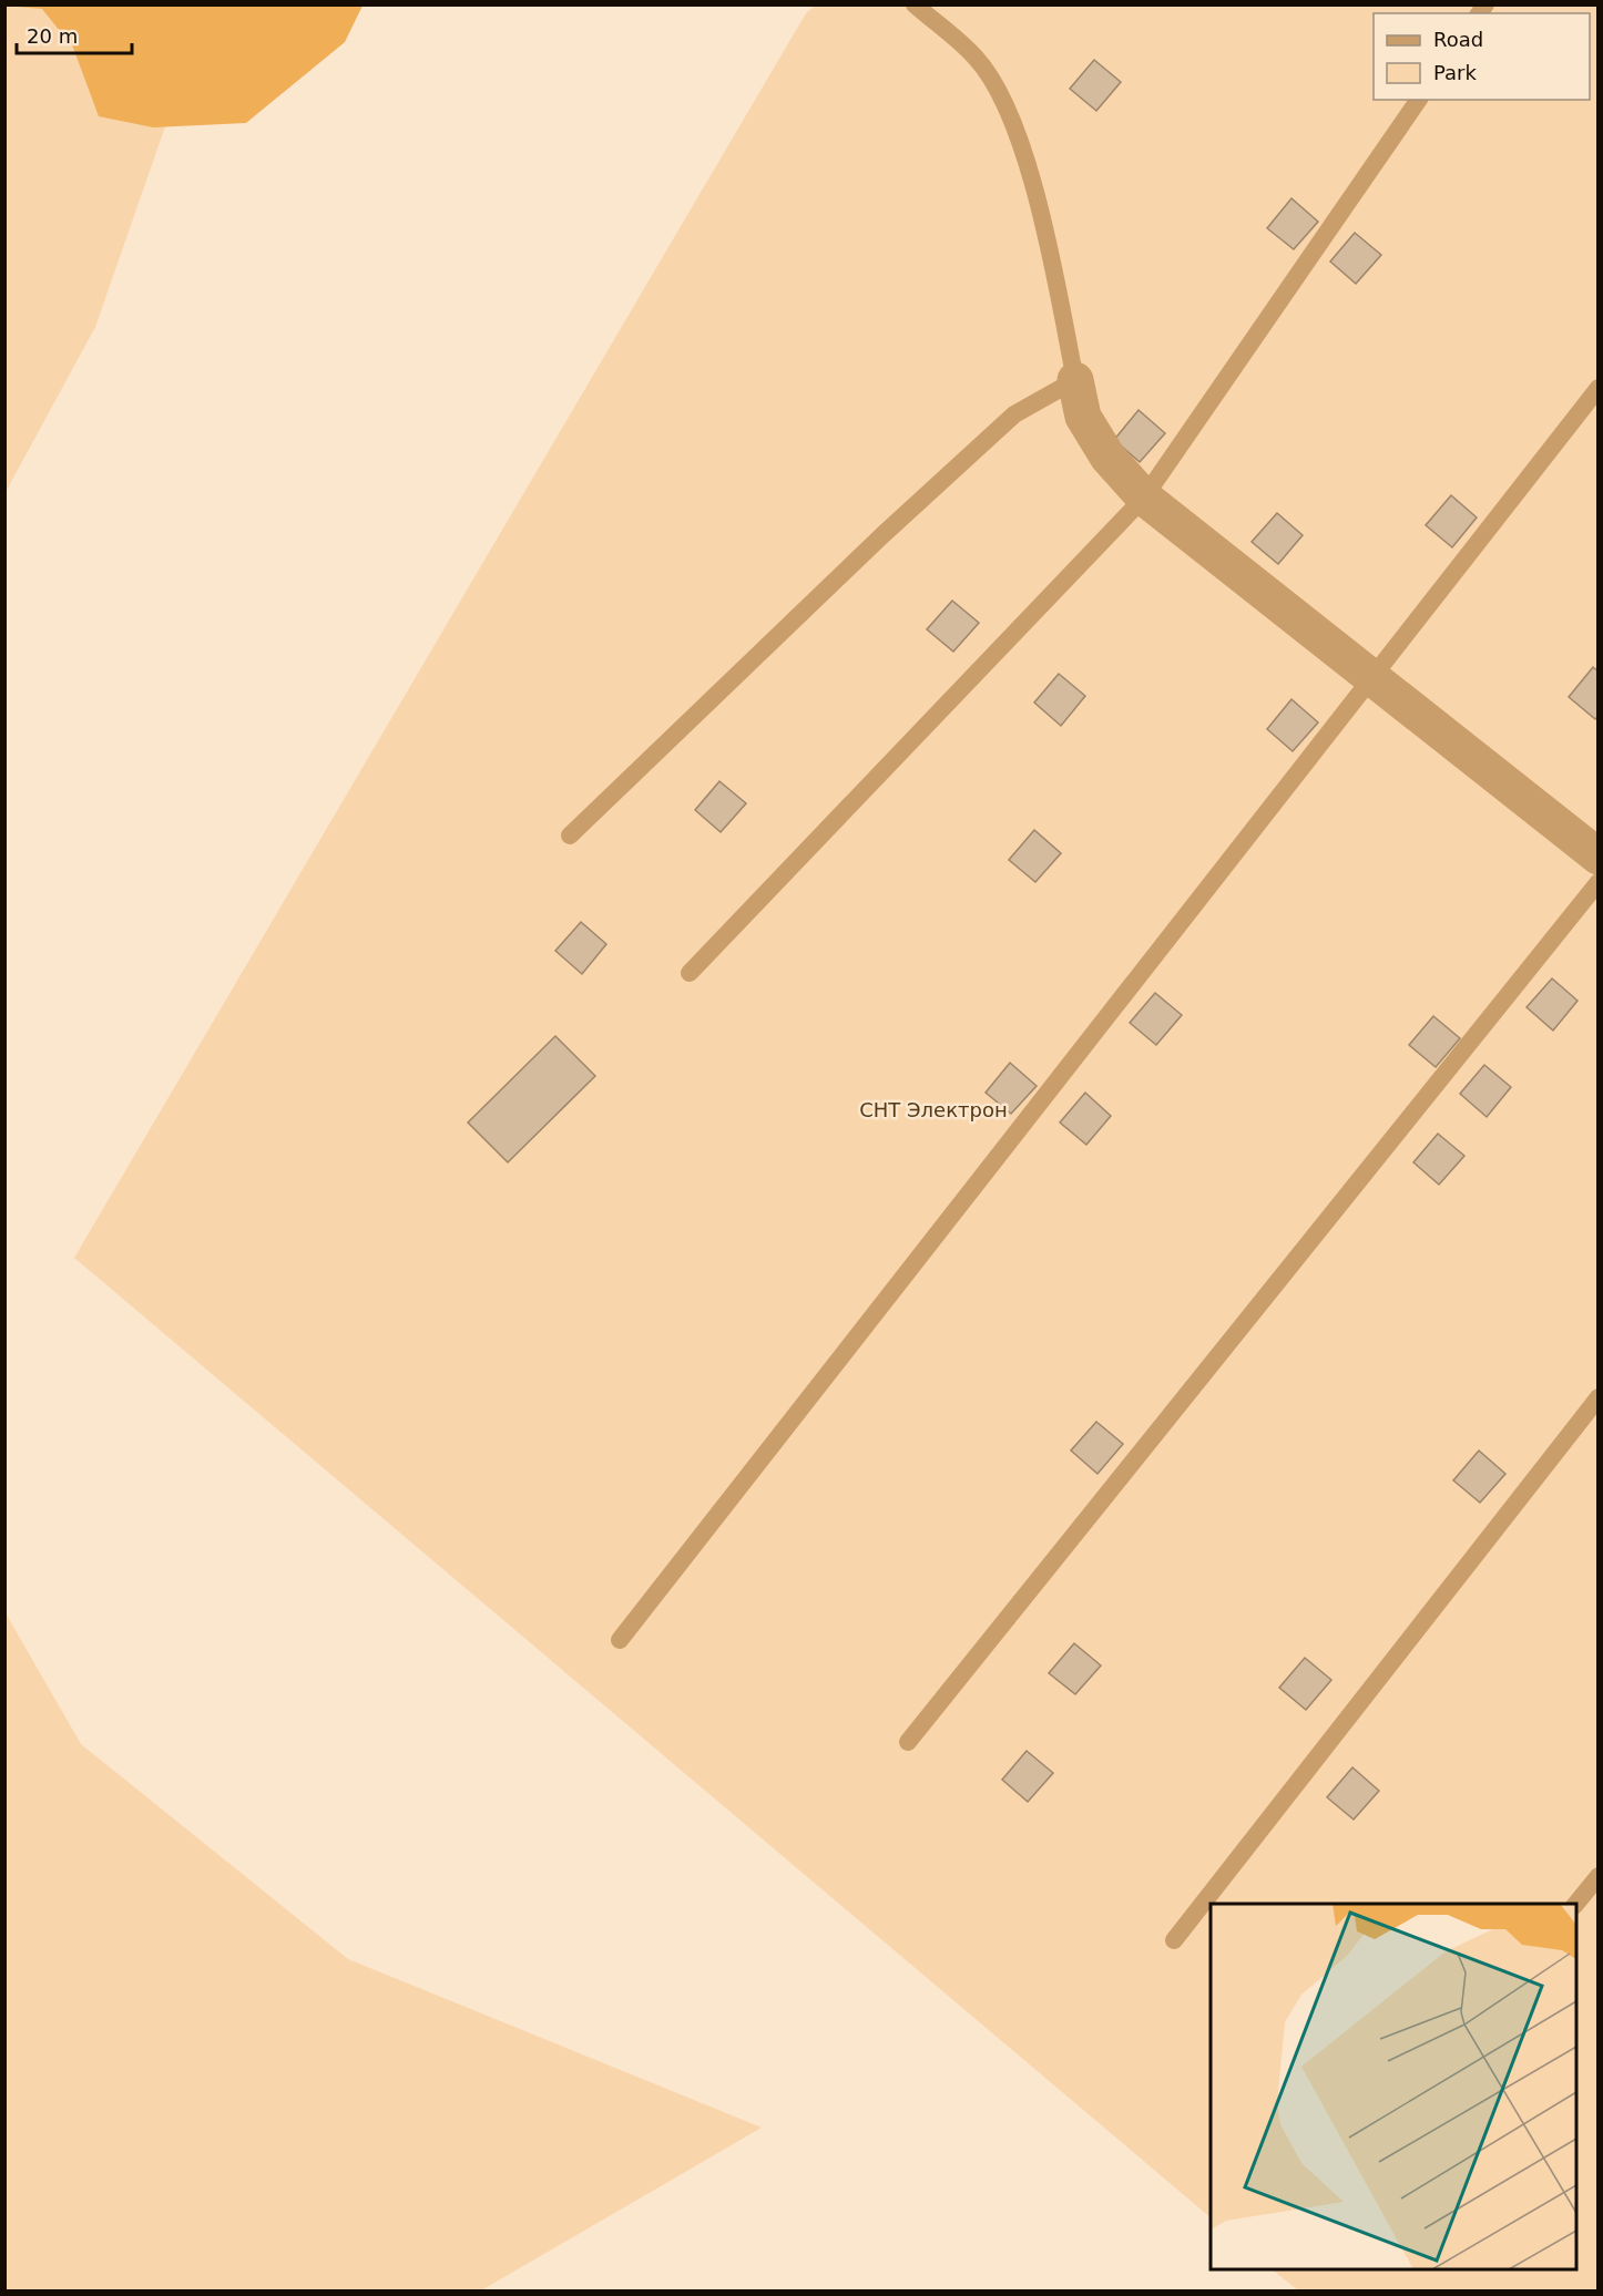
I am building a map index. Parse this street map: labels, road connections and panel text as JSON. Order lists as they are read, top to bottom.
{
  "parks": ["СНТ Электрон"],
  "legend": ["Road", "Park"],
  "scale_bar": "20 m"
}
